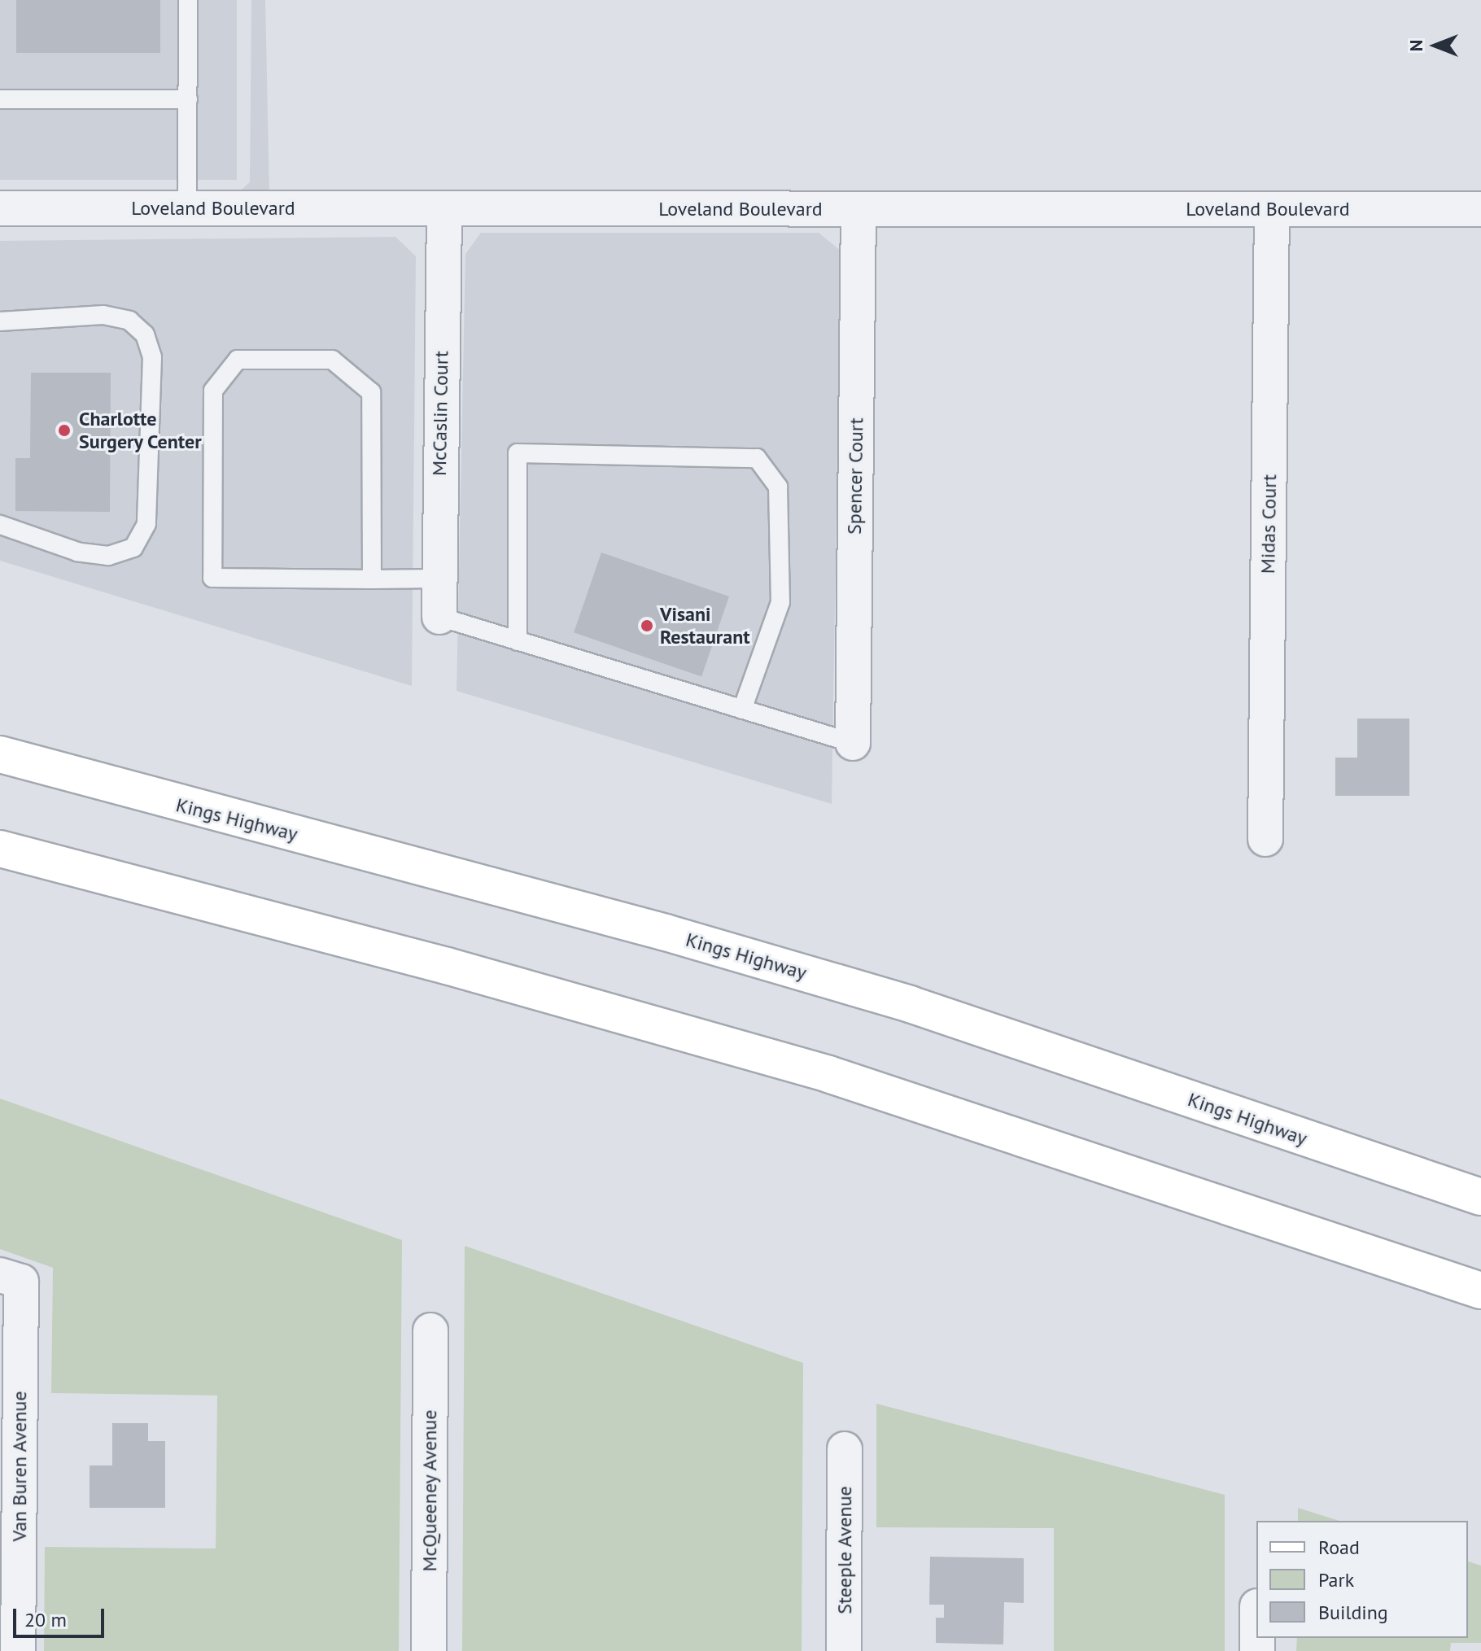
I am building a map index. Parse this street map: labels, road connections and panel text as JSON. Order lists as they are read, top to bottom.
{
  "streets": {
    "main road": ["Kings Highway"],
    "street": [
      "Loveland Boulevard",
      "McCaslin Court",
      "Spencer Court",
      "Midas Court",
      "Van Buren Avenue",
      "McQueeney Avenue",
      "Steeple Avenue"
    ]
  },
  "crossings": [
    ["Loveland Boulevard", "McCaslin Court"],
    ["Loveland Boulevard", "Spencer Court"],
    ["Loveland Boulevard", "Midas Court"]
  ],
  "places": ["Charlotte Surgery Center", "Visani Restaurant"],
  "legend": ["Road", "Park", "Building"],
  "scale_bar": "20 m",
  "north": "left"
}
